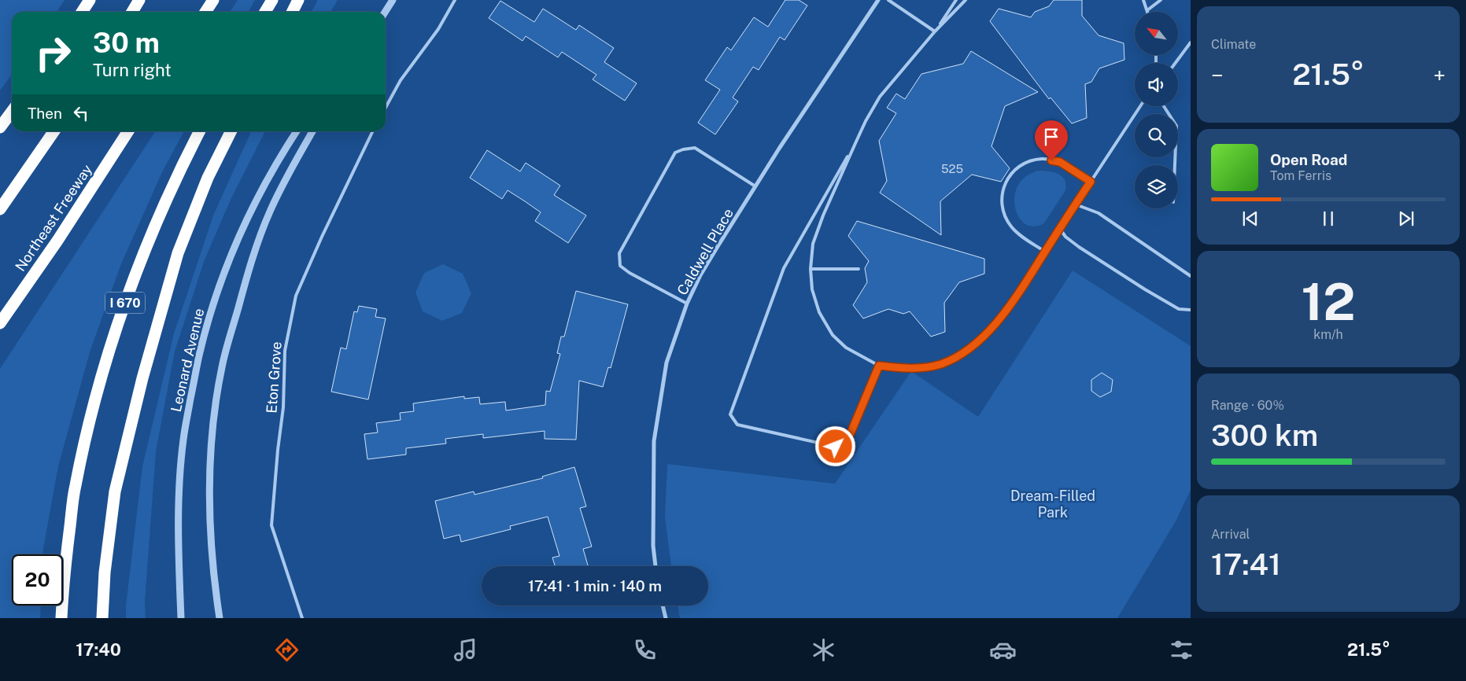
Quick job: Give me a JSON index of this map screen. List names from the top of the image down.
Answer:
{
  "streets": {
    "highway": ["Northeast Freeway", "I 670"],
    "street": ["Caldwell Place", "Leonard Avenue"],
    "lane": ["Eton Grove"]
  },
  "parks": ["Dream-Filled Park"],
  "house_numbers": ["525"],
  "north": "top left",
  "page": {
    "tile": [
      "Climate",
      ["12", "km/h"],
      ["Range · 60%", "300 km"],
      ["Arrival", "17:41"]
    ],
    "turn": ["30 m", "Turn right"],
    "heat": ["−", "21.5°", "+"],
    "then": "Then",
    "song": ["Open Road", "Tom Ferris"],
    "limit": "20",
    "trip": "17:41 · 1 min · 140 m",
    "tabs": ["17:40", "21.5°"]
  }
}
